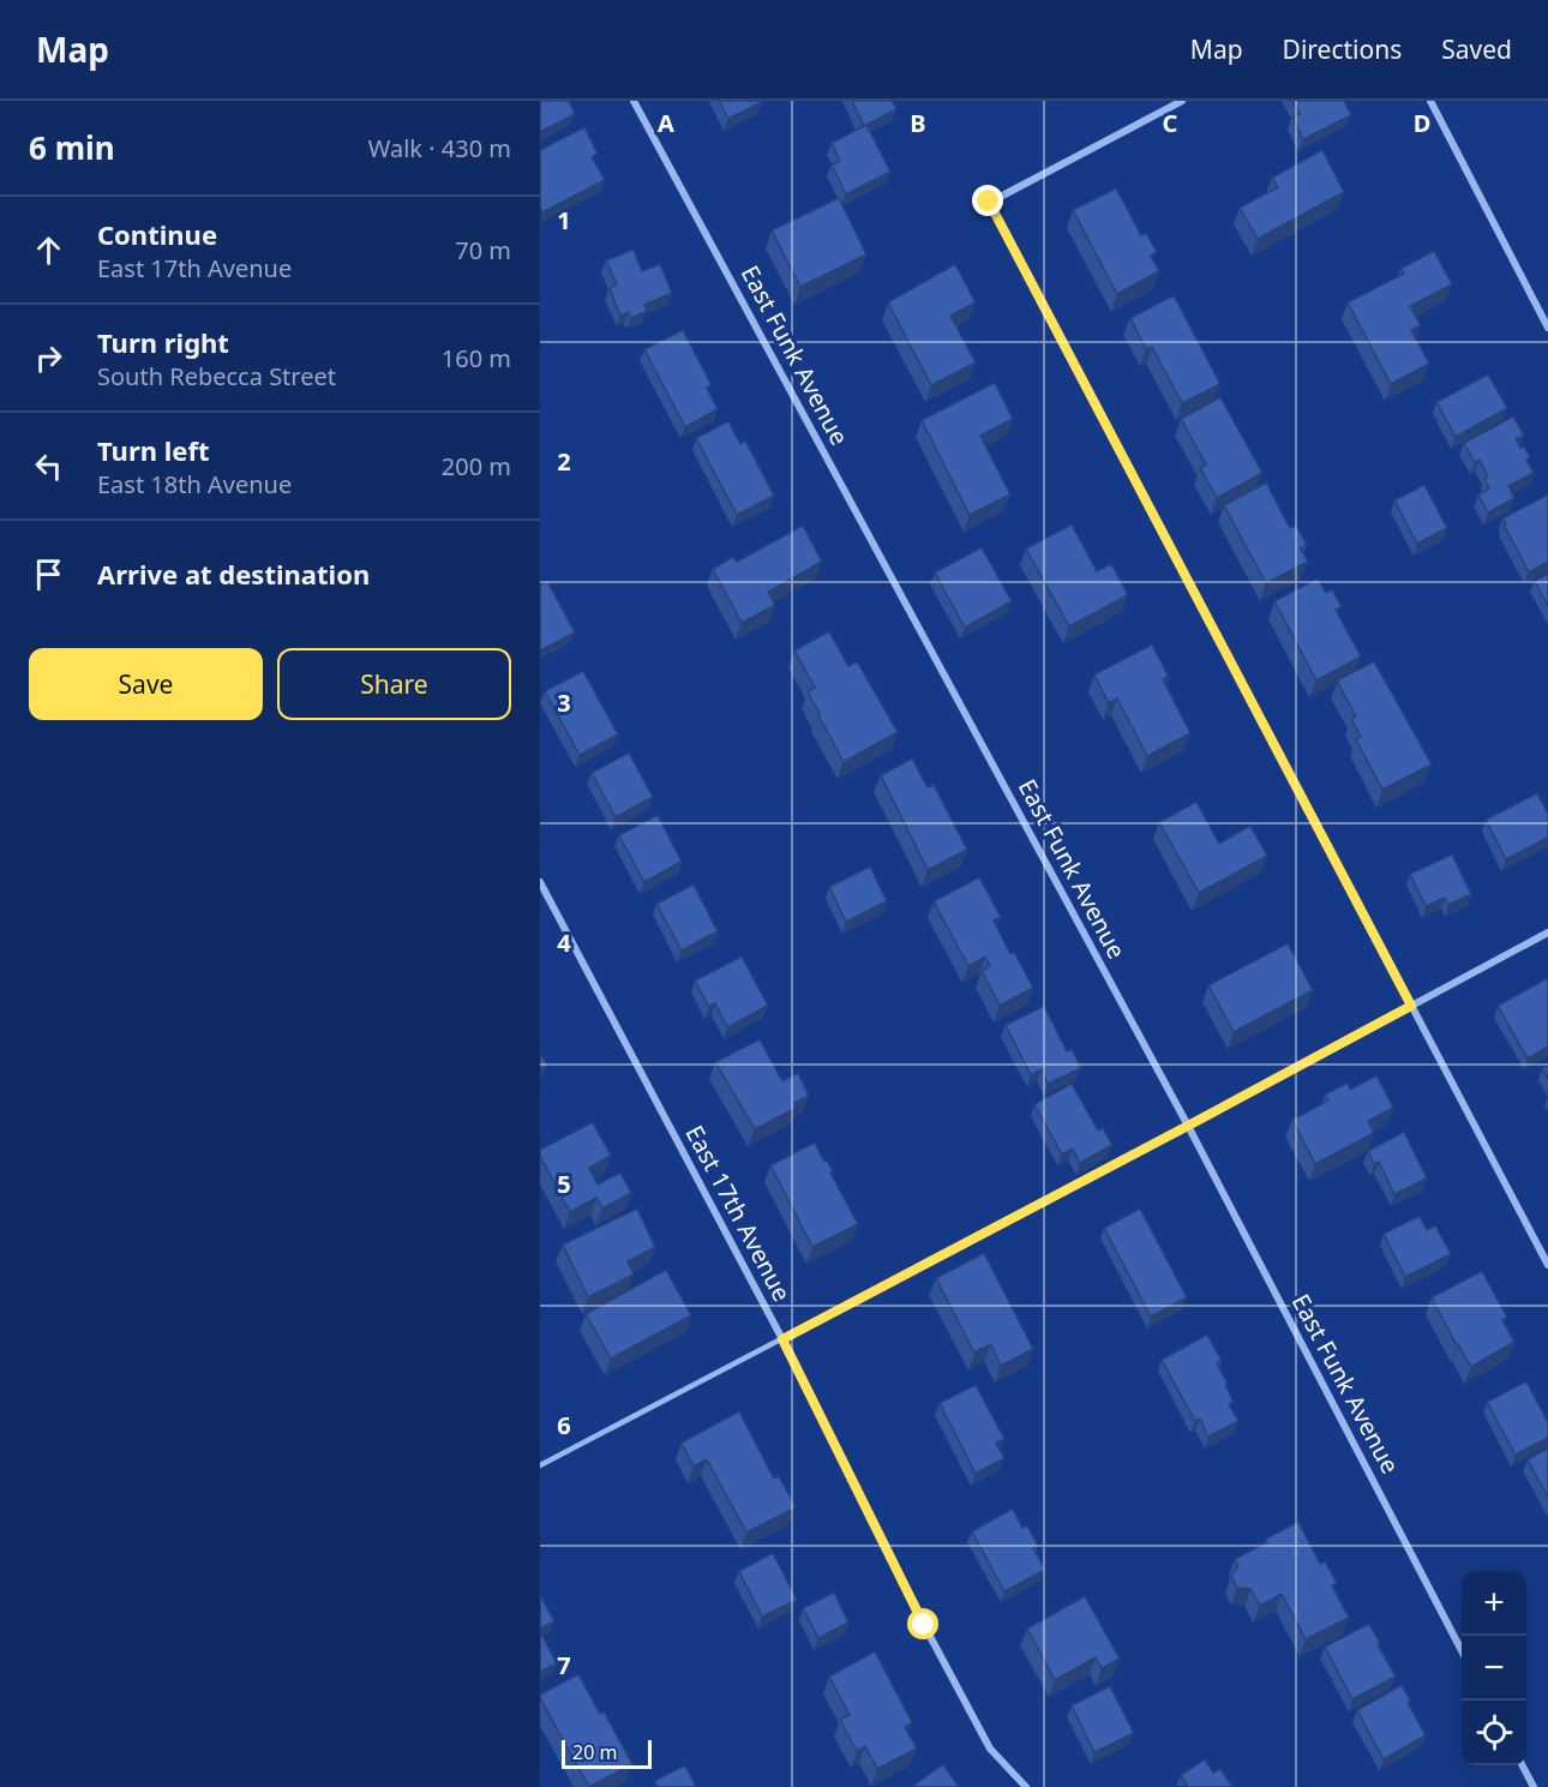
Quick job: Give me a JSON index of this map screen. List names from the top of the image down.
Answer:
{
  "streets": {
    "street": ["East Funk Avenue", "East 17th Avenue"]
  },
  "scale_bar": "20 m",
  "page": {
    "header": "Map",
    "nav": ["Map", "Directions", "Saved"],
    "heading": ["6 min", "Walk · 430 m"],
    "list": [
      ["Continue", "East 17th Avenue", "70 m"],
      ["Turn right", "South Rebecca Street", "160 m"],
      ["Turn left", "East 18th Avenue", "200 m"],
      "Arrive at destination"
    ],
    "buttons": ["Save", "Share"],
    "map_buttons": ["+", "−"],
    "scale": "20 m"
  },
  "grid": {
    "columns": [
      "A",
      "B",
      "C",
      "D"
    ],
    "rows": [
      "1",
      "2",
      "3",
      "4",
      "5",
      "6",
      "7"
    ]
  }
}
